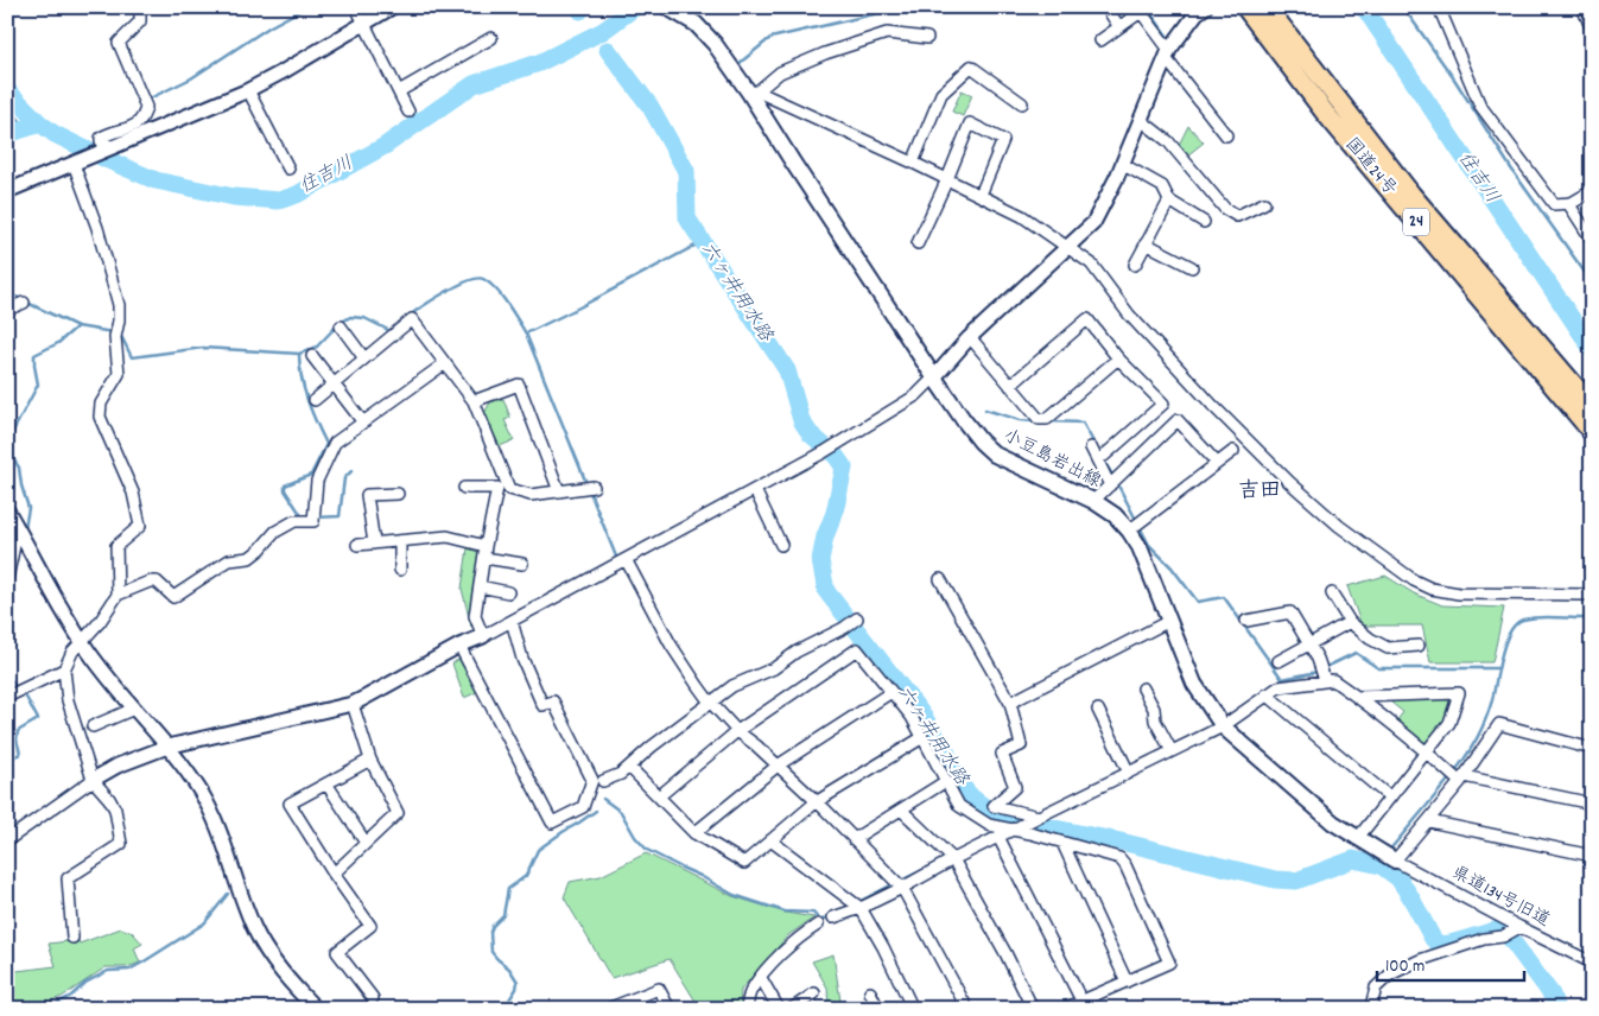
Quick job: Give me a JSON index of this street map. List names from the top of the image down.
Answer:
{
  "streets": {
    "highway": ["国道24号", "24"],
    "main road": ["小豆島岩出線"],
    "street": ["県道134号旧道"]
  },
  "crossings": [
    ["小豆島岩出線", "県道134号旧道"]
  ],
  "districts": ["吉田"],
  "water": ["住吉川", "六ヶ井用水路"],
  "scale_bar": "100 m"
}
